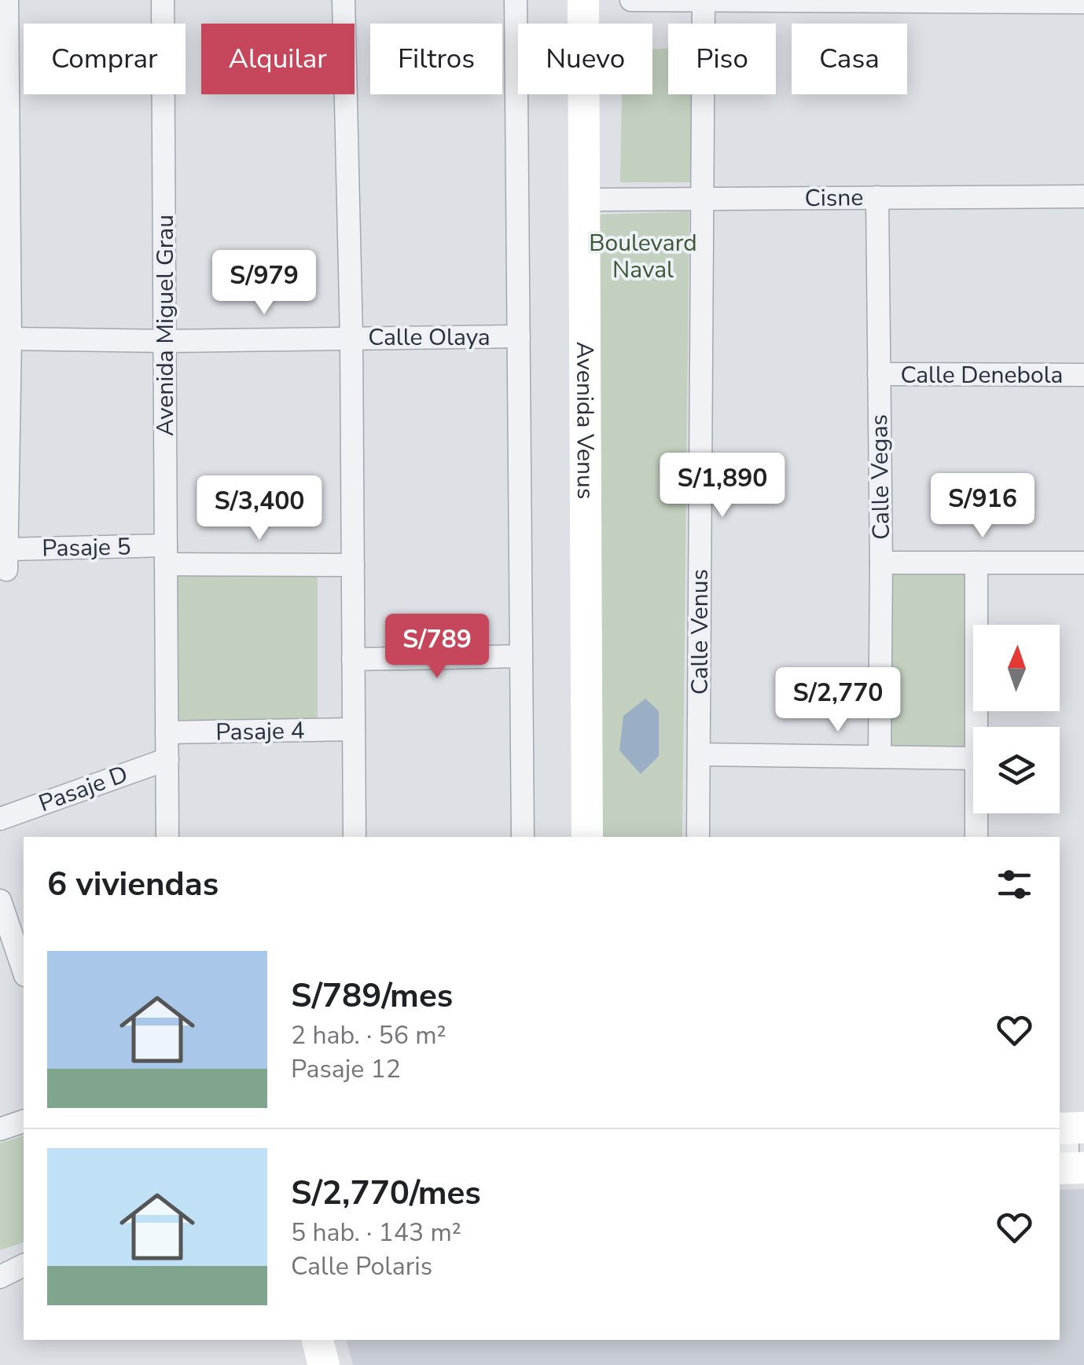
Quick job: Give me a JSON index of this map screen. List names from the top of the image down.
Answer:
{
  "streets": {
    "street": [
      "Cisne",
      "Avenida Miguel Grau",
      "Calle Olaya",
      "Calle Denebola",
      "Avenida Venus",
      "Calle Vegas",
      "Pasaje 5",
      "Calle Venus",
      "Pasaje 4",
      "Pasaje D"
    ]
  },
  "crossings": [
    ["Cisne", "Avenida Venus"],
    ["Cisne", "Calle Vegas"],
    ["Cisne", "Calle Venus"],
    ["Avenida Miguel Grau", "Calle Olaya"],
    ["Avenida Miguel Grau", "Pasaje 5"],
    ["Avenida Miguel Grau", "Pasaje 4"],
    ["Avenida Miguel Grau", "Pasaje D"],
    ["Calle Olaya", "Pasaje 5"],
    ["Calle Denebola", "Calle Vegas"]
  ],
  "parks": ["Boulevard Naval"],
  "north": "top",
  "page": {
    "chip": [
      "Comprar",
      "Alquilar",
      "Filtros",
      "Nuevo",
      "Piso",
      "Casa"
    ],
    "price": [
      "S/979",
      "S/1,890",
      "S/916",
      "S/3,400",
      "S/789",
      "S/2,770"
    ],
    "heading": "6 viviendas",
    "list": [
      {
        "name": "S/789/mes",
        "note": "2 hab. · 56 m² · Pasaje 12"
      },
      {
        "name": "S/2,770/mes",
        "note": "5 hab. · 143 m² · Calle Polaris"
      }
    ]
  }
}
